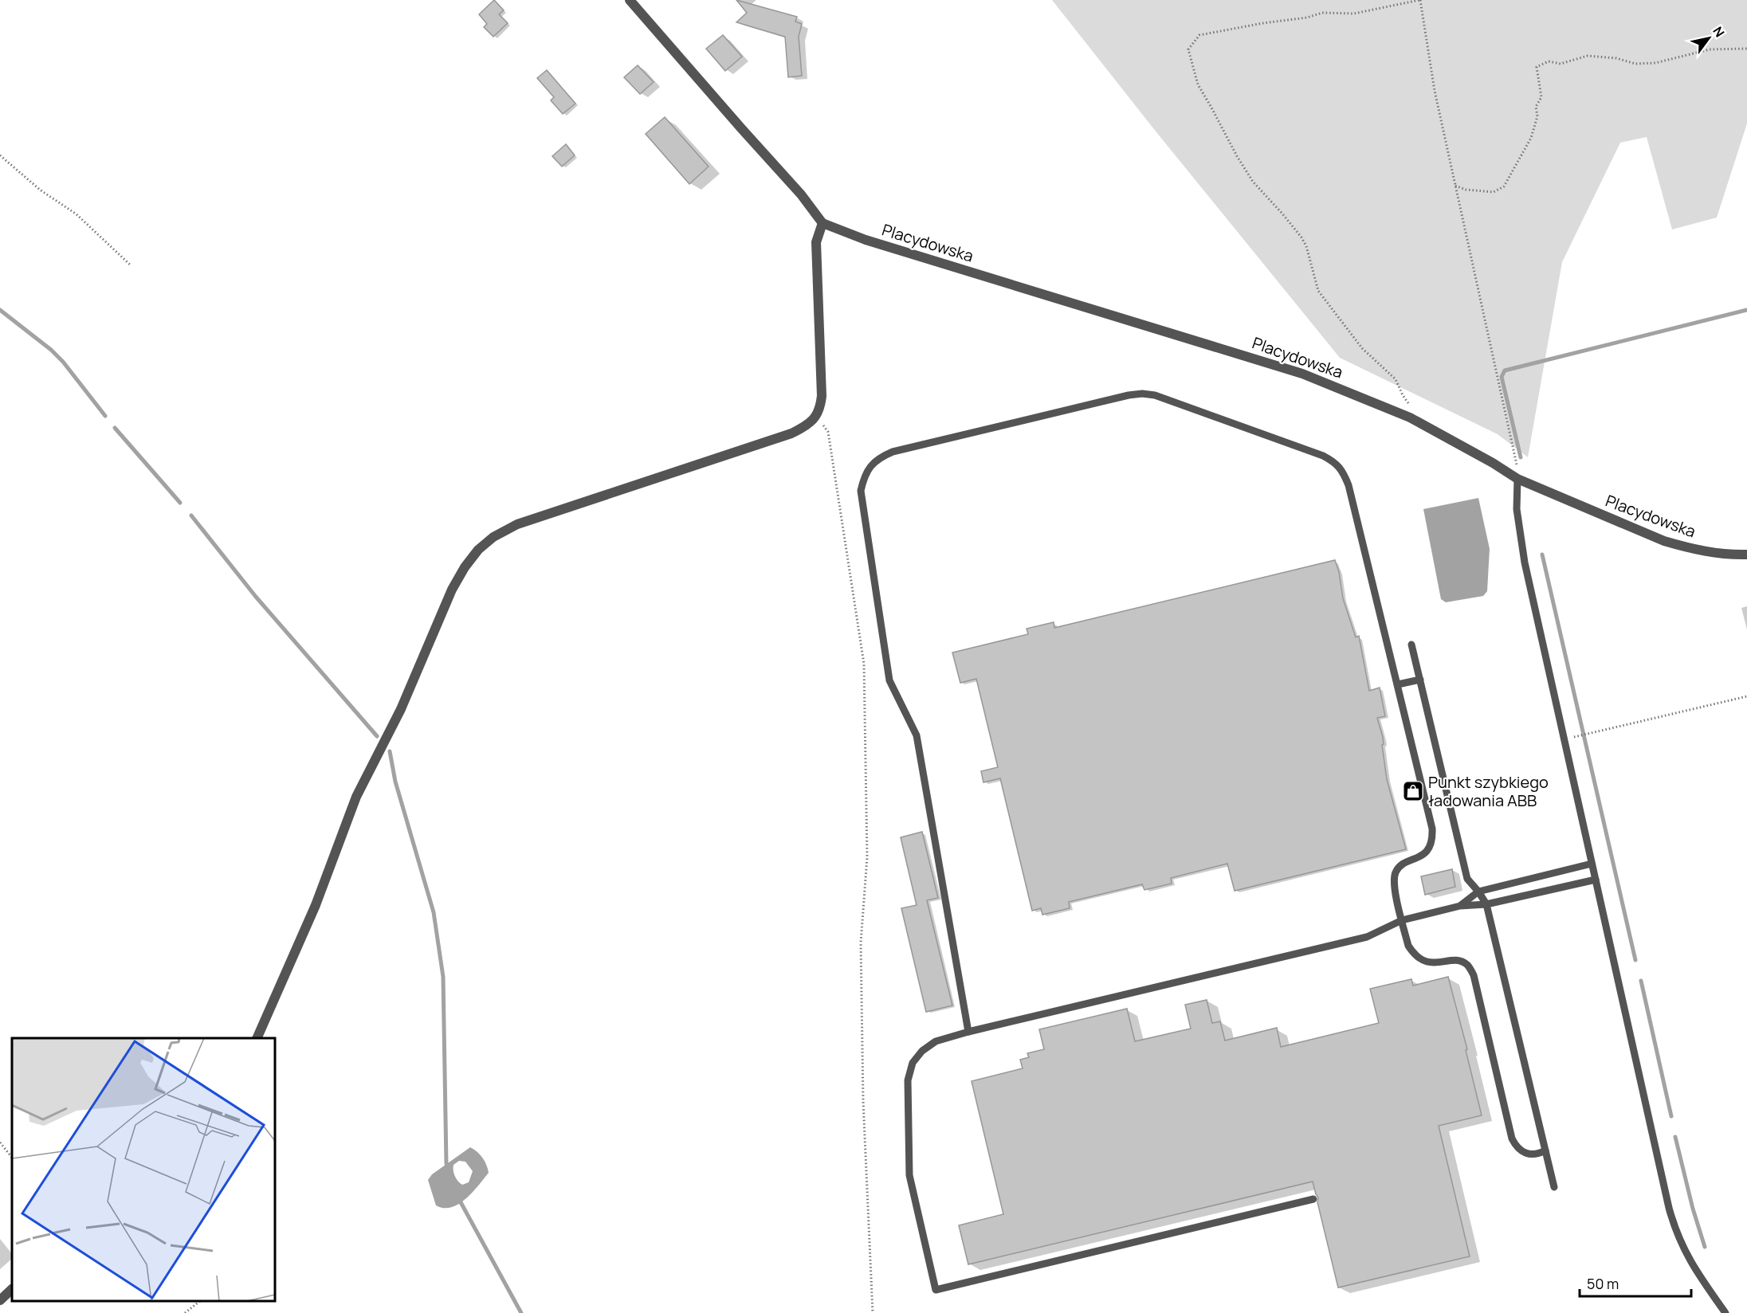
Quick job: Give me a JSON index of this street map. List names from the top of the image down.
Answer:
{
  "streets": {
    "street": ["Placydowska"]
  },
  "places": {
    "shop": ["Punkt szybkiego ładowania ABB"]
  },
  "scale_bar": "50 m",
  "north": "top right"
}
